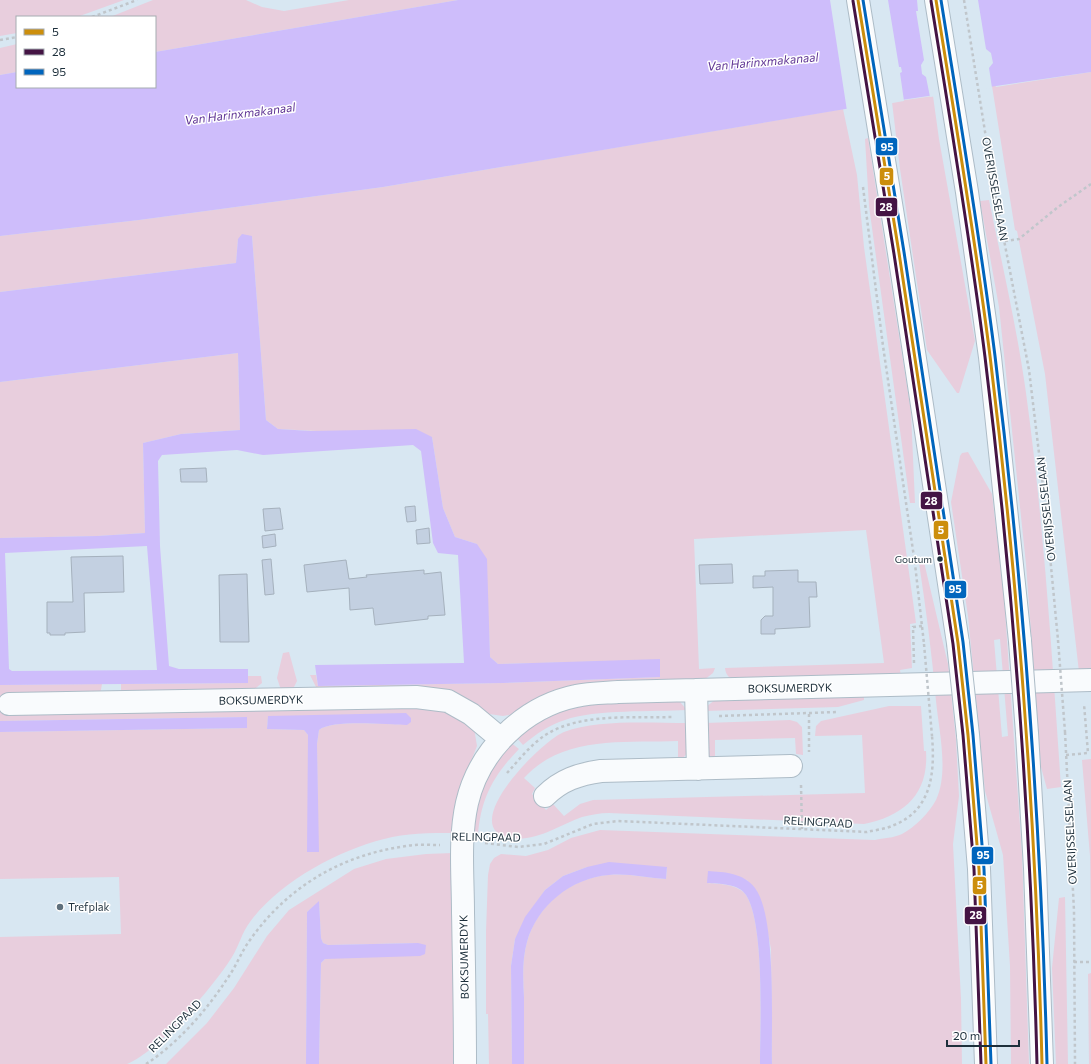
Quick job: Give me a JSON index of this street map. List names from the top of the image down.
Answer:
{
  "streets": {
    "main road": ["BOKSUMERDYK"],
    "path": ["OVERIJSSELSELAAN", "RELINGPAAD"]
  },
  "crossings": [
    ["BOKSUMERDYK", "RELINGPAAD"]
  ],
  "water": ["Van Harinxmakanaal"],
  "places": ["Goutum", "Trefplak"],
  "lines": ["transit line 5", "transit line 95", "transit line 28"],
  "legend": ["5", "28", "95"],
  "scale_bar": "20 m"
}
